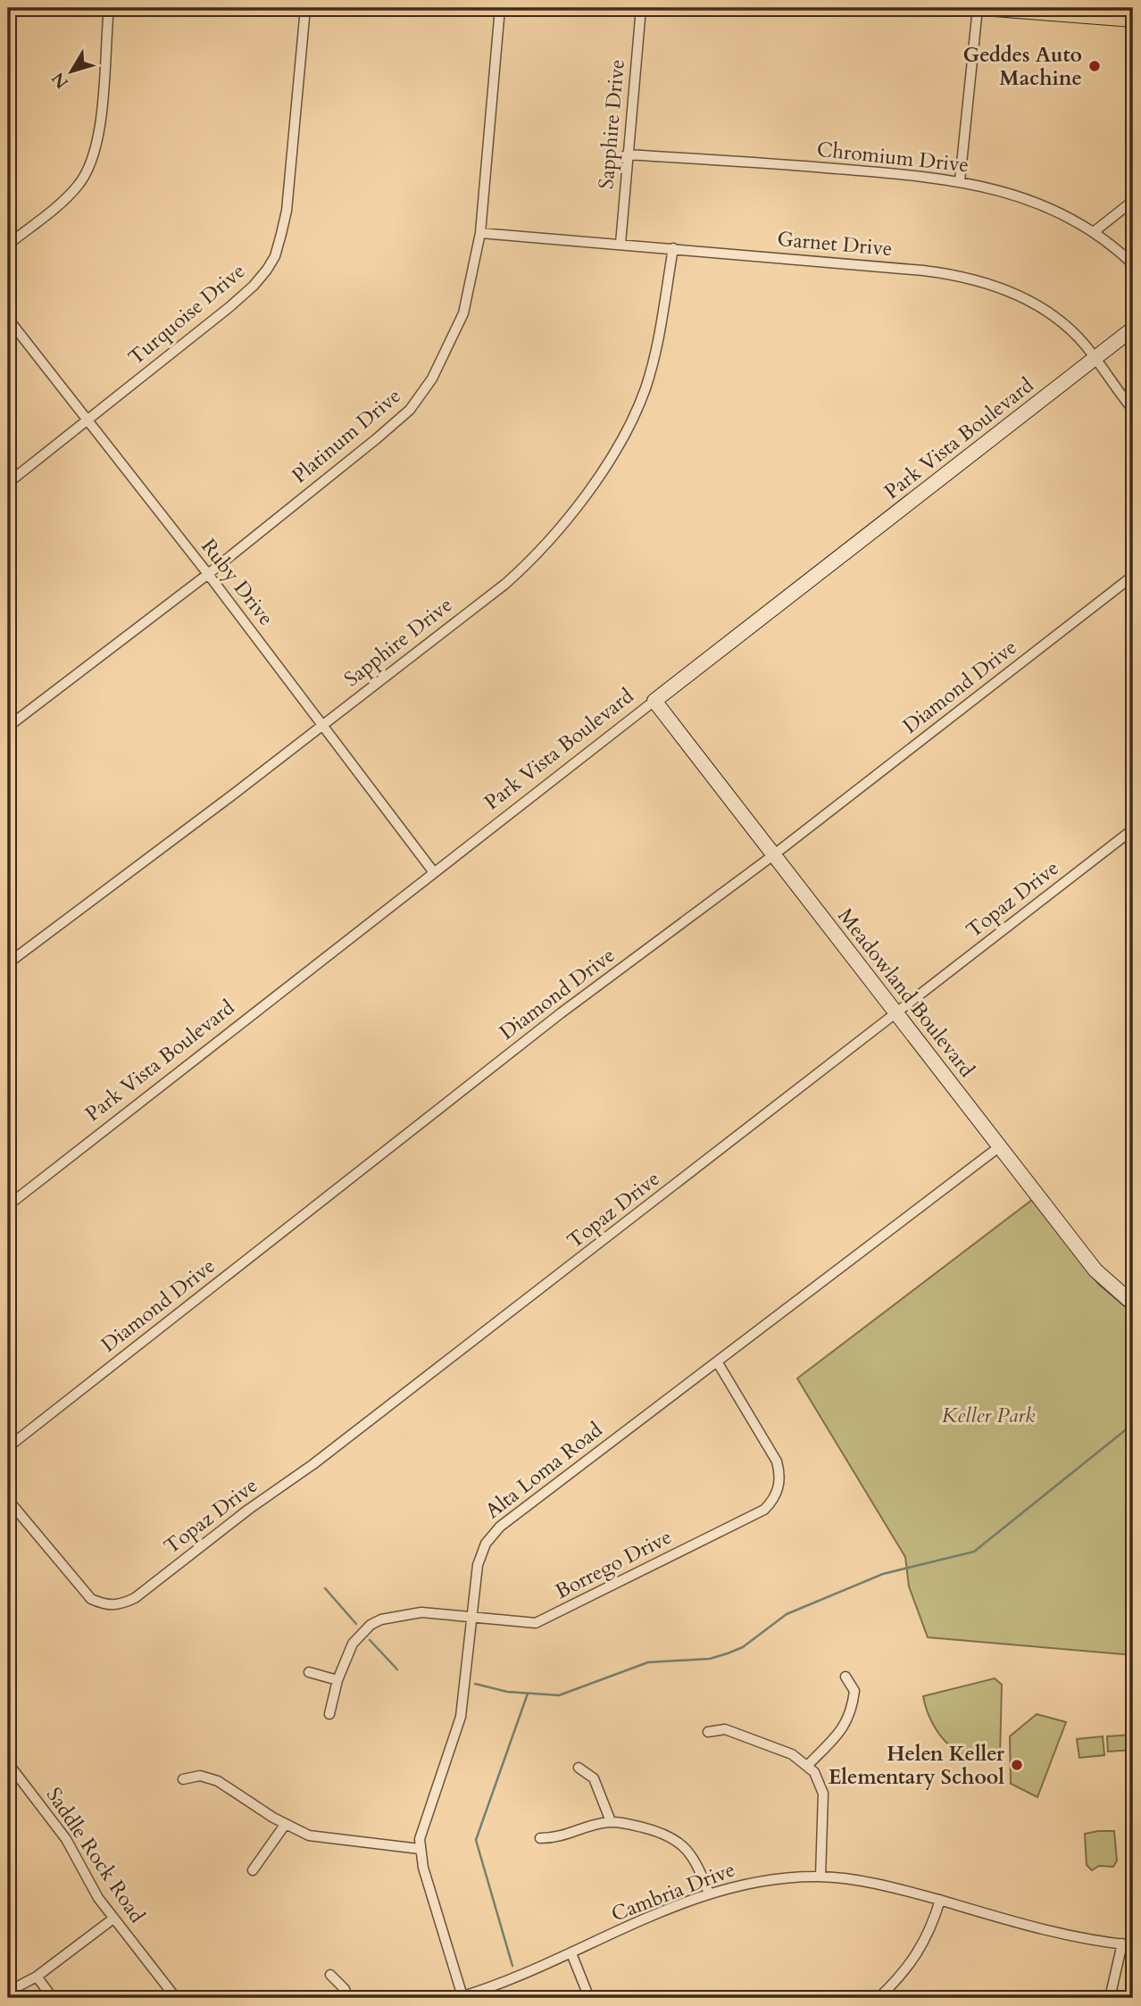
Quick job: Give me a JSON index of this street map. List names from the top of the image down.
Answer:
{
  "streets": {
    "street": [
      "Sapphire Drive",
      "Chromium Drive",
      "Garnet Drive",
      "Turquoise Drive",
      "Platinum Drive",
      "Park Vista Boulevard",
      "Ruby Drive",
      "Diamond Drive",
      "Topaz Drive",
      "Meadowland Boulevard",
      "Alta Loma Road",
      "Borrego Drive",
      "Saddle Rock Road",
      "Cambria Drive"
    ]
  },
  "crossings": [
    ["Sapphire Drive", "Chromium Drive"],
    ["Sapphire Drive", "Garnet Drive"],
    ["Sapphire Drive", "Ruby Drive"],
    ["Garnet Drive", "Platinum Drive"],
    ["Garnet Drive", "Park Vista Boulevard"],
    ["Turquoise Drive", "Ruby Drive"],
    ["Platinum Drive", "Ruby Drive"],
    ["Park Vista Boulevard", "Ruby Drive"],
    ["Park Vista Boulevard", "Meadowland Boulevard"],
    ["Diamond Drive", "Meadowland Boulevard"],
    ["Topaz Drive", "Meadowland Boulevard"],
    ["Meadowland Boulevard", "Alta Loma Road"],
    ["Alta Loma Road", "Borrego Drive"],
    ["Alta Loma Road", "Cambria Drive"]
  ],
  "parks": ["Keller Park"],
  "places": ["Geddes Auto Machine", "Helen Keller Elementary School"],
  "north": "bottom left"
}
